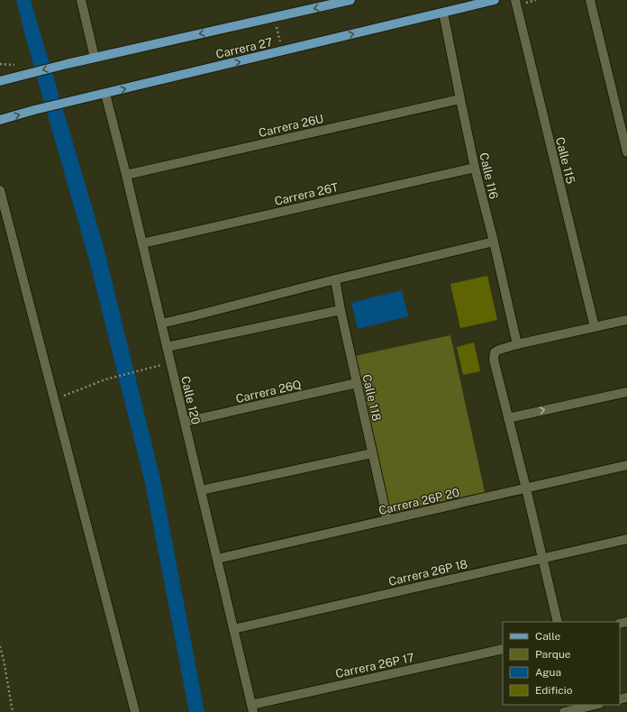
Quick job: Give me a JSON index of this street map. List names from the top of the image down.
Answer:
{
  "streets": {
    "main road": ["Carrera 27"],
    "street": [
      "Carrera 26U",
      "Calle 115",
      "Calle 116",
      "Carrera 26T",
      "Carrera 26Q",
      "Calle 118",
      "Calle 120",
      "Carrera 26P 20",
      "Carrera 26P 18",
      "Carrera 26P 17"
    ]
  },
  "crossings": [
    ["Carrera 27", "Calle 116"],
    ["Carrera 27", "Calle 120"],
    ["Carrera 26U", "Calle 116"],
    ["Carrera 26U", "Calle 120"],
    ["Calle 116", "Carrera 26T"],
    ["Carrera 26T", "Calle 120"],
    ["Carrera 26Q", "Calle 118"],
    ["Carrera 26Q", "Calle 120"],
    ["Calle 118", "Carrera 26P 20"],
    ["Calle 120", "Carrera 26P 20"],
    ["Calle 120", "Carrera 26P 18"],
    ["Calle 120", "Carrera 26P 17"]
  ],
  "legend": [
    "Calle",
    "Parque",
    "Agua",
    "Edificio"
  ]
}
